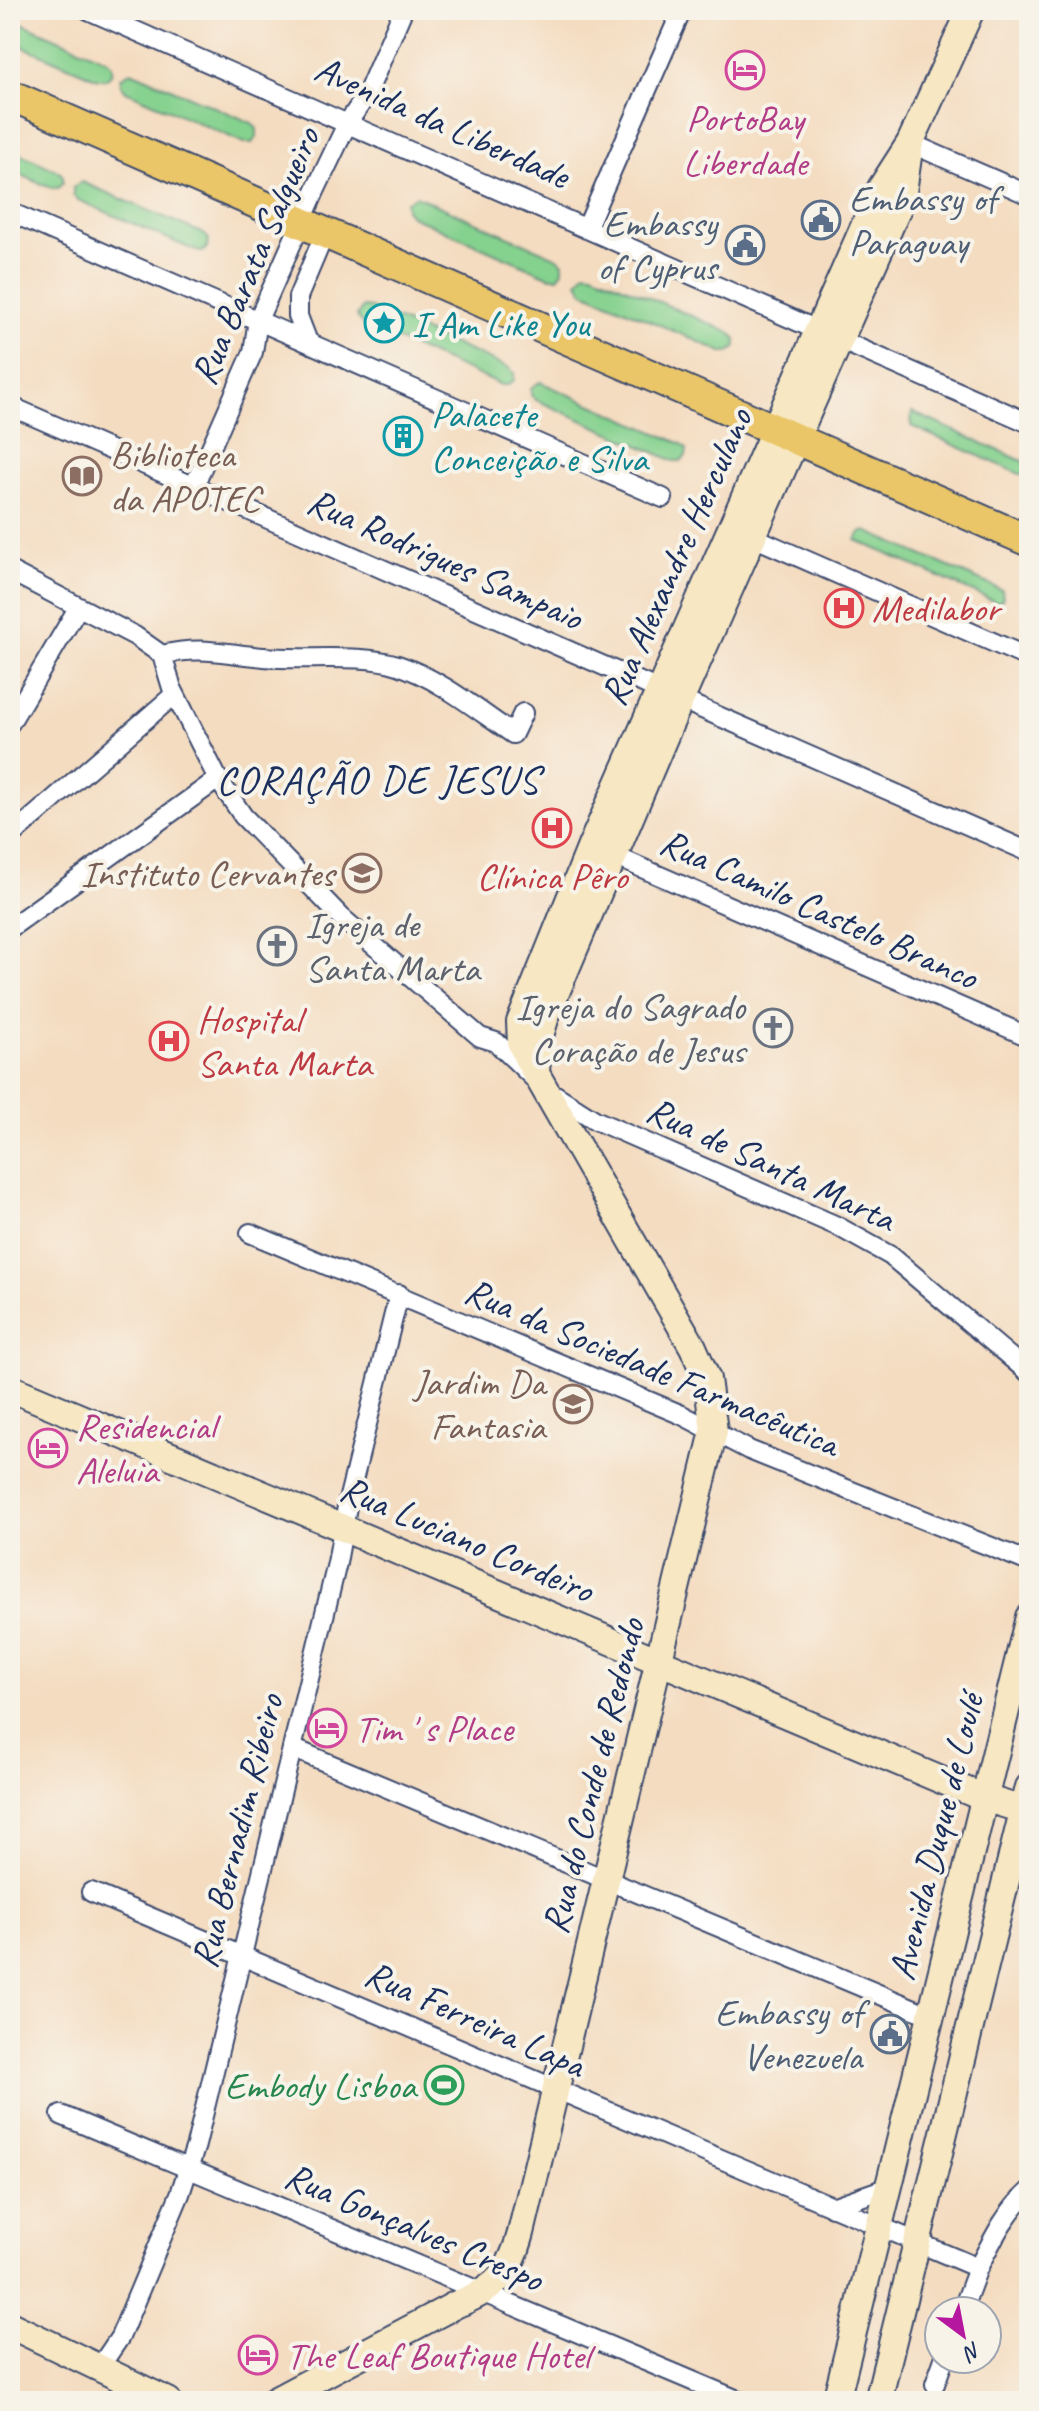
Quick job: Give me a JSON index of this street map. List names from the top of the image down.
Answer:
{
  "streets": {
    "street": [
      "Avenida da Liberdade",
      "Rua Barata Salgueiro",
      "Rua Alexandre Herculano",
      "Rua Rodrigues Sampaio",
      "Rua Camilo Castelo Branco",
      "Rua de Santa Marta",
      "Rua da Sociedade Farmacêutica",
      "Rua Luciano Cordeiro",
      "Rua do Conde de Redondo",
      "Rua Bernadim Ribeiro",
      "Avenida Duque de Loulé",
      "Rua Ferreira Lapa",
      "Rua Gonçalves Crespo"
    ]
  },
  "crossings": [
    ["Avenida da Liberdade", "Rua Barata Salgueiro"],
    ["Avenida da Liberdade", "Rua Alexandre Herculano"],
    ["Rua Barata Salgueiro", "Rua Rodrigues Sampaio"],
    ["Rua Alexandre Herculano", "Rua Rodrigues Sampaio"],
    ["Rua Alexandre Herculano", "Rua Camilo Castelo Branco"],
    ["Rua Alexandre Herculano", "Rua de Santa Marta"],
    ["Rua Alexandre Herculano", "Rua do Conde de Redondo"],
    ["Rua de Santa Marta", "Rua do Conde de Redondo"],
    ["Rua da Sociedade Farmacêutica", "Rua do Conde de Redondo"],
    ["Rua da Sociedade Farmacêutica", "Rua Bernadim Ribeiro"],
    ["Rua Luciano Cordeiro", "Rua do Conde de Redondo"],
    ["Rua Luciano Cordeiro", "Rua Bernadim Ribeiro"],
    ["Rua Luciano Cordeiro", "Avenida Duque de Loulé"],
    ["Rua do Conde de Redondo", "Rua Ferreira Lapa"],
    ["Rua do Conde de Redondo", "Rua Gonçalves Crespo"],
    ["Rua Bernadim Ribeiro", "Rua Ferreira Lapa"],
    ["Rua Bernadim Ribeiro", "Rua Gonçalves Crespo"],
    ["Avenida Duque de Loulé", "Rua Ferreira Lapa"]
  ],
  "districts": ["CORAÇÃO DE JESUS"],
  "places": {
    "hotel": [
      "PortoBay Liberdade",
      "Residencial Aleluia",
      "Tim ' s Place",
      "The Leaf Boutique Hotel"
    ],
    "public building": ["Embassy of Paraguay", "Embassy of Cyprus", "Embassy of Venezuela"],
    "place": ["I Am Like You"],
    "building": ["Palacete Conceição e Silva"],
    "library": ["Biblioteca da APOTEC"],
    "hospital": ["Medilabor", "Clínica Pêro", "Hospital Santa Marta"],
    "school or university": ["Instituto Cervantes", "Jardim Da Fantasia"],
    "church": ["Igreja de Santa Marta", "Igreja do Sagrado Coração de Jesus"],
    "sports": ["Embody Lisboa"]
  },
  "north": "bottom right"
}
